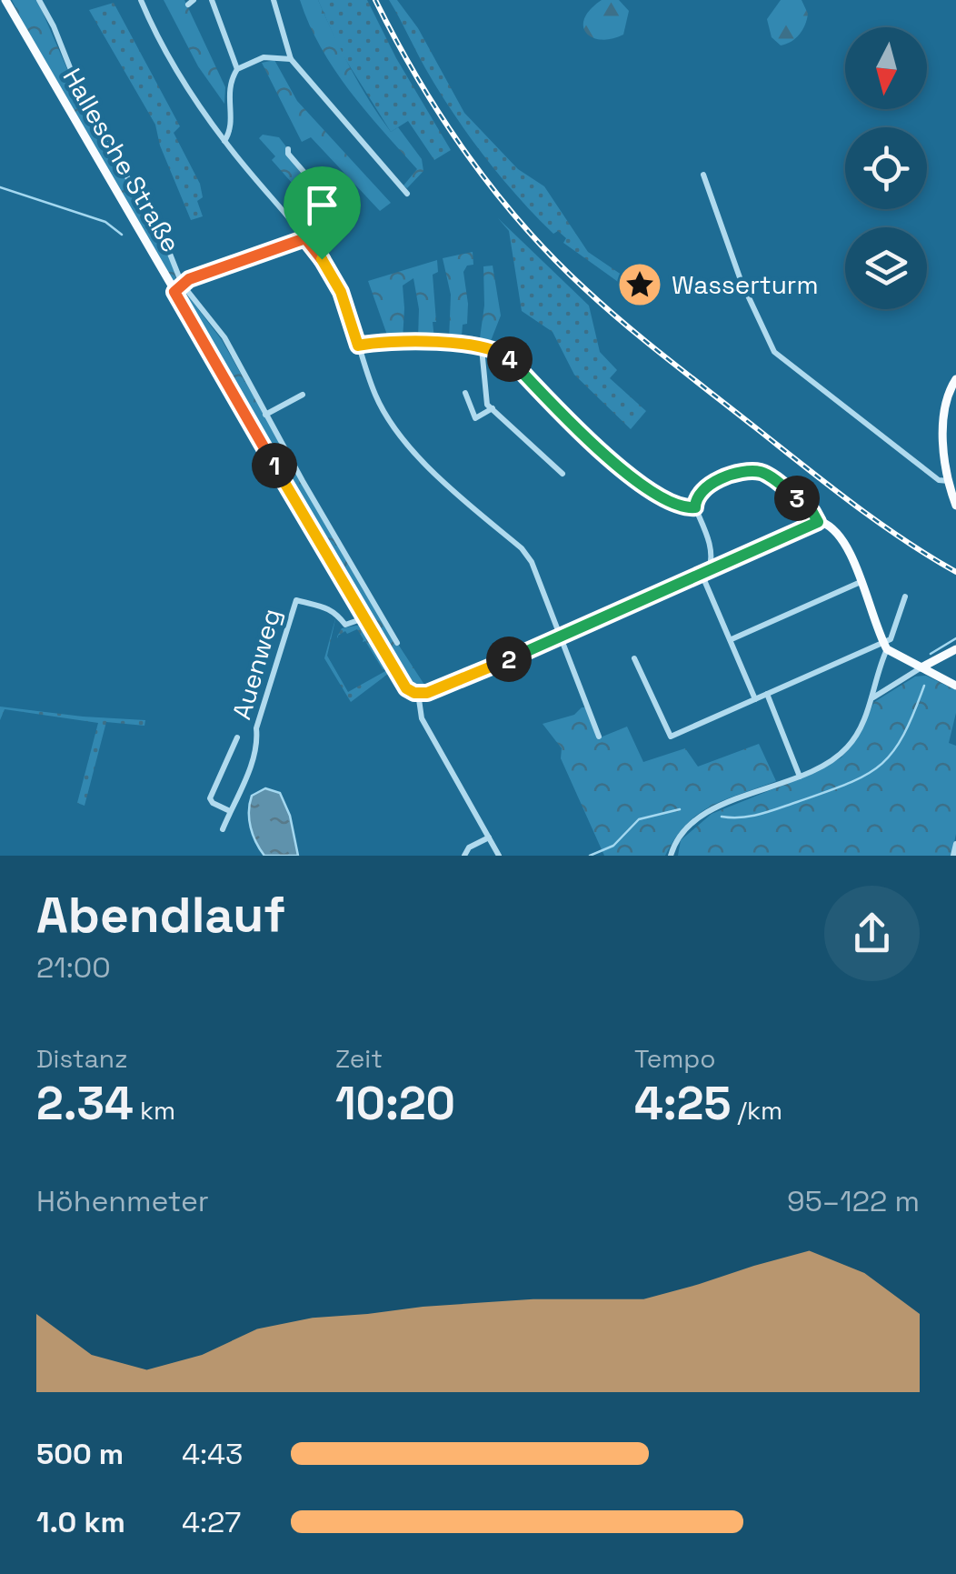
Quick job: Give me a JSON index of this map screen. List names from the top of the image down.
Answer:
{
  "streets": {
    "main road": ["Hallesche Straße"],
    "street": ["Auenweg"]
  },
  "crossings": [
    ["Hallesche Straße", "Auenweg"]
  ],
  "places": {
    "place": ["Wasserturm"]
  },
  "north": "bottom",
  "page": {
    "pins": [
      "4",
      "1",
      "3",
      "2"
    ],
    "heading": ["Abendlauf", "21:00"],
    "stats": [
      ["Distanz", "2.34 km"],
      ["Zeit", "10:20"],
      ["Tempo", "4:25 /km"]
    ],
    "chart": ["Höhenmeter", "95–122 m"],
    "list": [
      {
        "name": "500 m",
        "note": "4:43"
      },
      {
        "name": "1.0 km",
        "note": "4:27"
      }
    ]
  }
}
